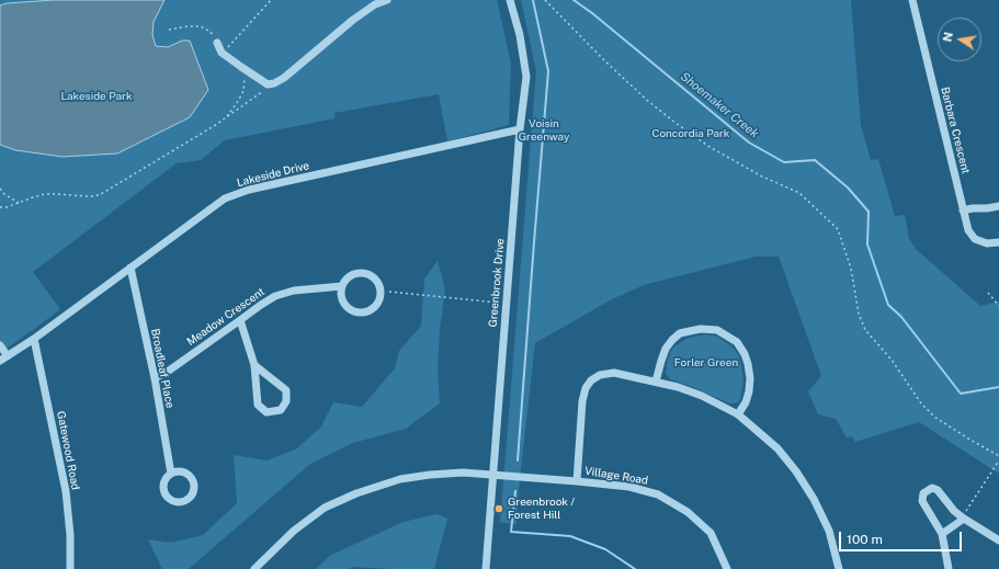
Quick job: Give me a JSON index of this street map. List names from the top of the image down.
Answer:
{
  "streets": {
    "street": [
      "Barbara Crescent",
      "Lakeside Drive",
      "Greenbrook Drive",
      "Meadow Crescent",
      "Broadleaf Place",
      "Gatewood Road",
      "Village Road"
    ]
  },
  "crossings": [
    ["Lakeside Drive", "Greenbrook Drive"],
    ["Lakeside Drive", "Broadleaf Place"],
    ["Lakeside Drive", "Gatewood Road"],
    ["Greenbrook Drive", "Village Road"],
    ["Meadow Crescent", "Broadleaf Place"]
  ],
  "water": ["Shoemaker Creek"],
  "parks": [
    "Lakeside Park",
    "Voisin Greenway",
    "Concordia Park",
    "Forler Green"
  ],
  "places": ["Greenbrook / Forest Hill"],
  "scale_bar": "100 m",
  "north": "left"
}
